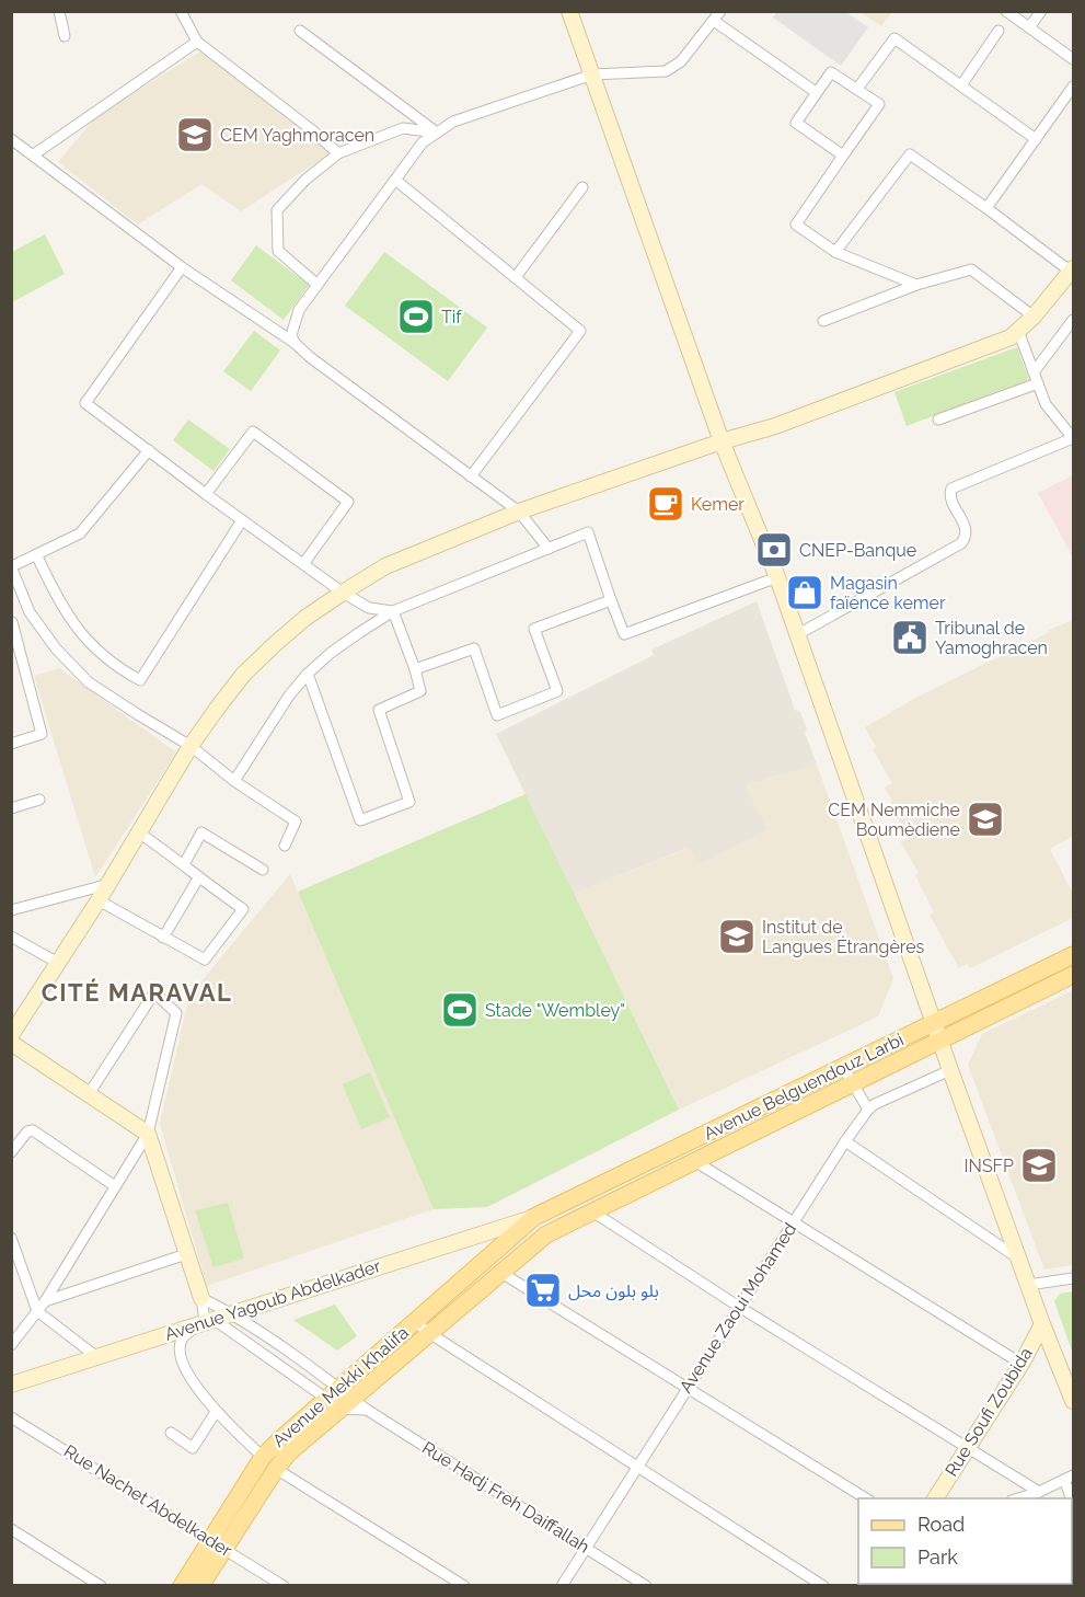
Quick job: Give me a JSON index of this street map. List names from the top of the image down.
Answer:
{
  "streets": {
    "main road": ["Avenue Belguendouz Larbi", "Avenue Mekki Khalifa"],
    "street": [
      "Avenue Yagoub Abdelkader",
      "Avenue Zaoui Mohamed",
      "Rue Soufi Zoubida",
      "Rue Hadj Freh Daiffallah",
      "Rue Nachet Abdelkader"
    ]
  },
  "crossings": [
    ["Avenue Belguendouz Larbi", "Avenue Yagoub Abdelkader"],
    ["Avenue Belguendouz Larbi", "Avenue Mekki Khalifa"],
    ["Avenue Yagoub Abdelkader", "Avenue Mekki Khalifa"],
    ["Avenue Zaoui Mohamed", "Rue Hadj Freh Daiffallah"],
    ["Avenue Mekki Khalifa", "Rue Hadj Freh Daiffallah"],
    ["Avenue Mekki Khalifa", "Rue Nachet Abdelkader"]
  ],
  "districts": ["CITÉ MARAVAL"],
  "places": {
    "school or university": [
      "CEM Yaghmoracen",
      "CEM Nemmiche Boumèdiene",
      "Institut de Langues Étrangères",
      "INSFP"
    ],
    "sports": ["Tif", "Stade \"Wembley\""],
    "cafe": ["Kemer"],
    "bank": ["CNEP-Banque"],
    "shop": ["Magasin faïence kemer"],
    "public building": ["Tribunal de Yamoghracen"],
    "supermarket": ["بلو بلون محل"]
  },
  "legend": ["Road", "Park"]
}
